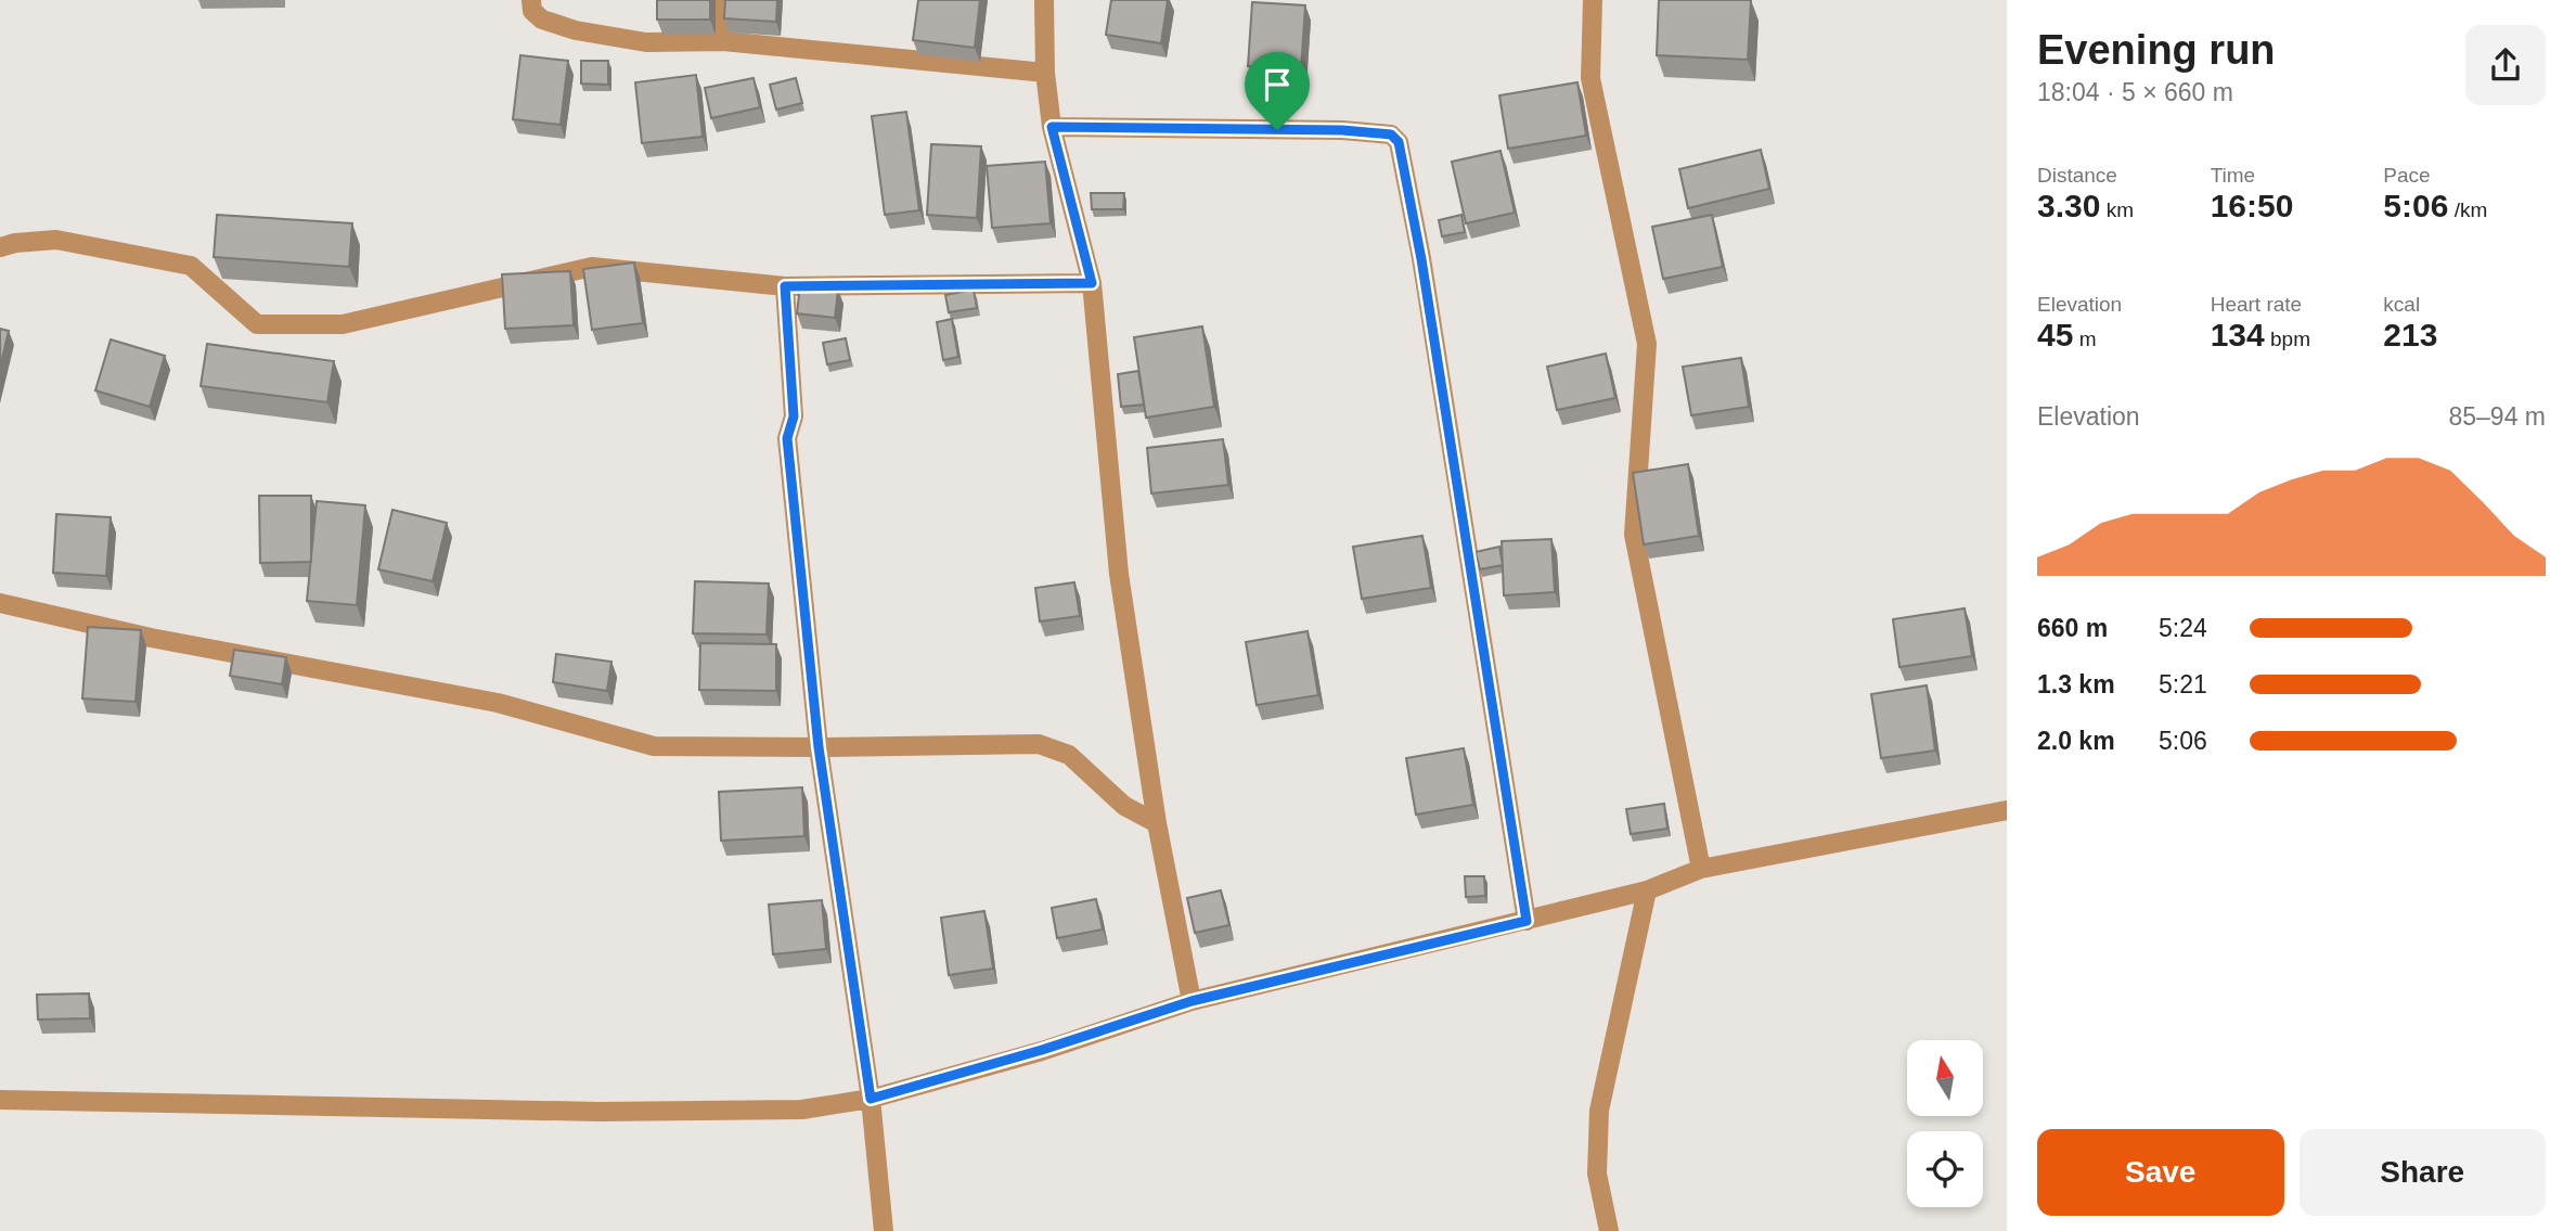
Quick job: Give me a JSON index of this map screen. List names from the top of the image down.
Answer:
{
  "north": "top",
  "page": {
    "heading": ["Evening run", "18:04 · 5 × 660 m"],
    "stats": [
      ["Distance", "3.30 km"],
      ["Time", "16:50"],
      ["Pace", "5:06 /km"],
      ["Elevation", "45 m"],
      ["Heart rate", "134 bpm"],
      ["kcal", "213"]
    ],
    "chart": ["Elevation", "85–94 m"],
    "list": [
      {
        "name": "660 m",
        "note": "5:24"
      },
      {
        "name": "1.3 km",
        "note": "5:21"
      },
      {
        "name": "2.0 km",
        "note": "5:06"
      }
    ],
    "buttons": ["Save", "Share"]
  }
}
